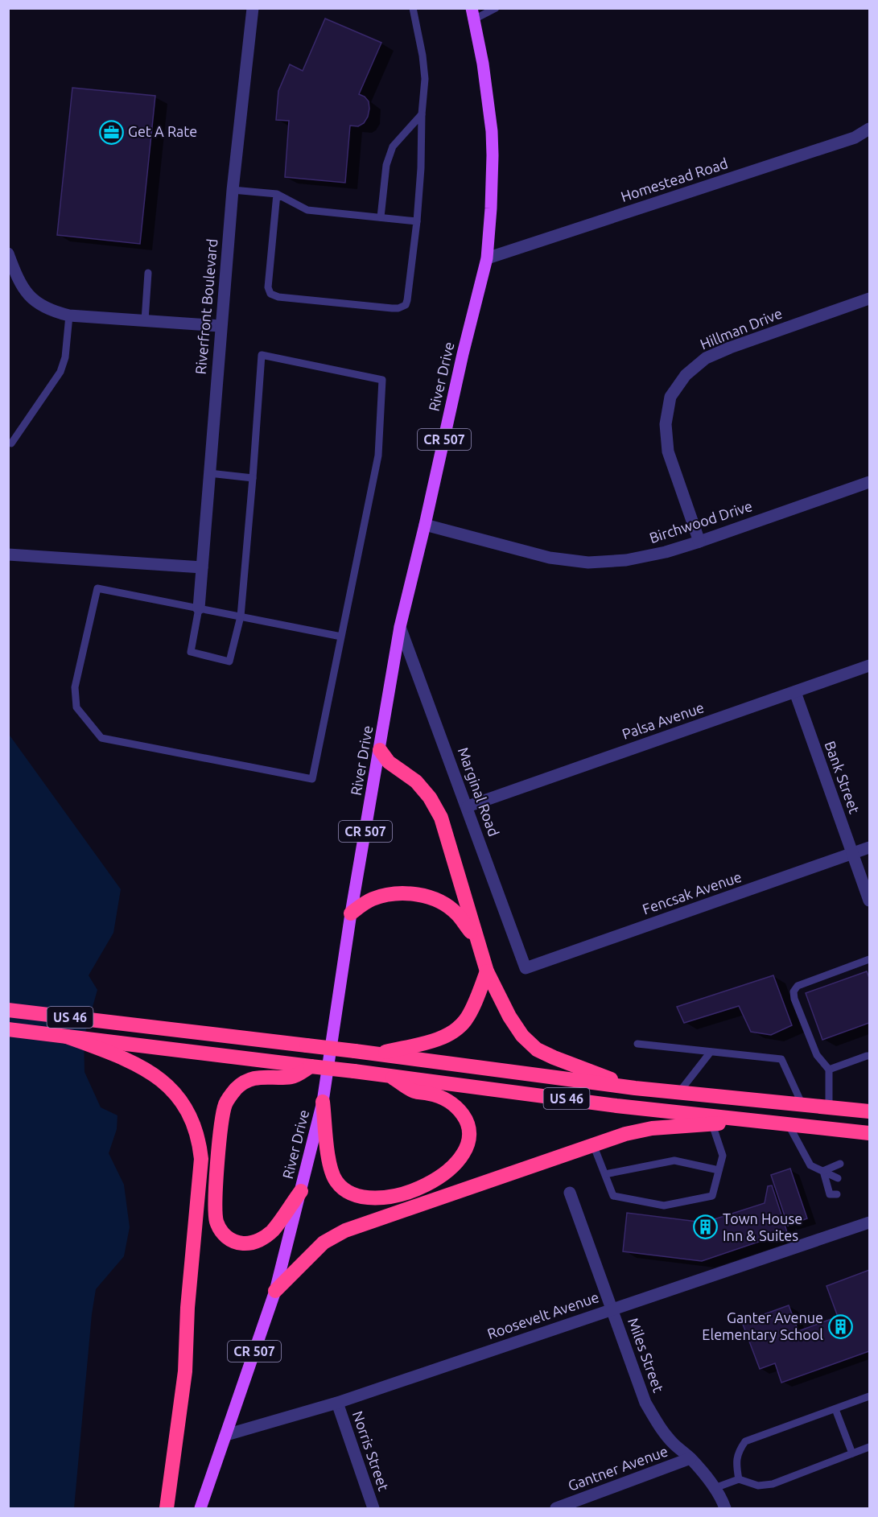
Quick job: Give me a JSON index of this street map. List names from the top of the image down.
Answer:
{
  "streets": {
    "highway": ["US 46"],
    "main road": ["River Drive", "CR 507"],
    "street": [
      "Homestead Road",
      "Riverfront Boulevard",
      "Hillman Drive",
      "Birchwood Drive",
      "Palsa Avenue",
      "Bank Street",
      "Marginal Road",
      "Fencsak Avenue",
      "Roosevelt Avenue",
      "Miles Street",
      "Norris Street",
      "Gantner Avenue"
    ]
  },
  "crossings": [
    ["Homestead Road", "River Drive"],
    ["Hillman Drive", "Birchwood Drive"],
    ["River Drive", "Birchwood Drive"],
    ["River Drive", "Marginal Road"],
    ["River Drive", "Roosevelt Avenue"],
    ["Palsa Avenue", "Bank Street"],
    ["Palsa Avenue", "Marginal Road"],
    ["Bank Street", "Fencsak Avenue"],
    ["Marginal Road", "Fencsak Avenue"],
    ["Roosevelt Avenue", "Miles Street"],
    ["Roosevelt Avenue", "Norris Street"],
    ["Miles Street", "Gantner Avenue"]
  ],
  "places": {
    "office": ["Get A Rate"],
    "building": ["Town House Inn & Suites", "Ganter Avenue Elementary School"]
  }
}
